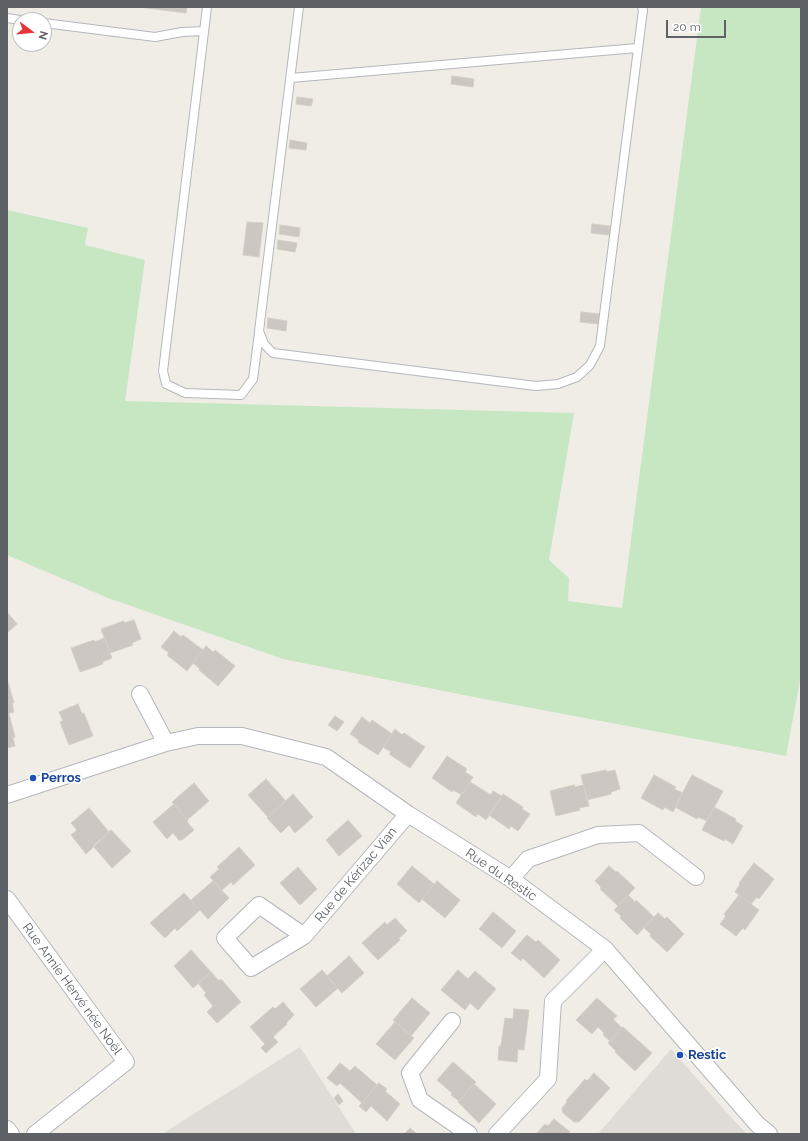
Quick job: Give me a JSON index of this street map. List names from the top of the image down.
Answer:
{
  "streets": {
    "street": ["Rue de Kérizac Vian", "Rue du Restic", "Rue Annie Hervé née Noël"]
  },
  "crossings": [
    ["Rue de Kérizac Vian", "Rue du Restic"]
  ],
  "places": ["Perros", "Restic"],
  "scale_bar": "20 m",
  "north": "right"
}
